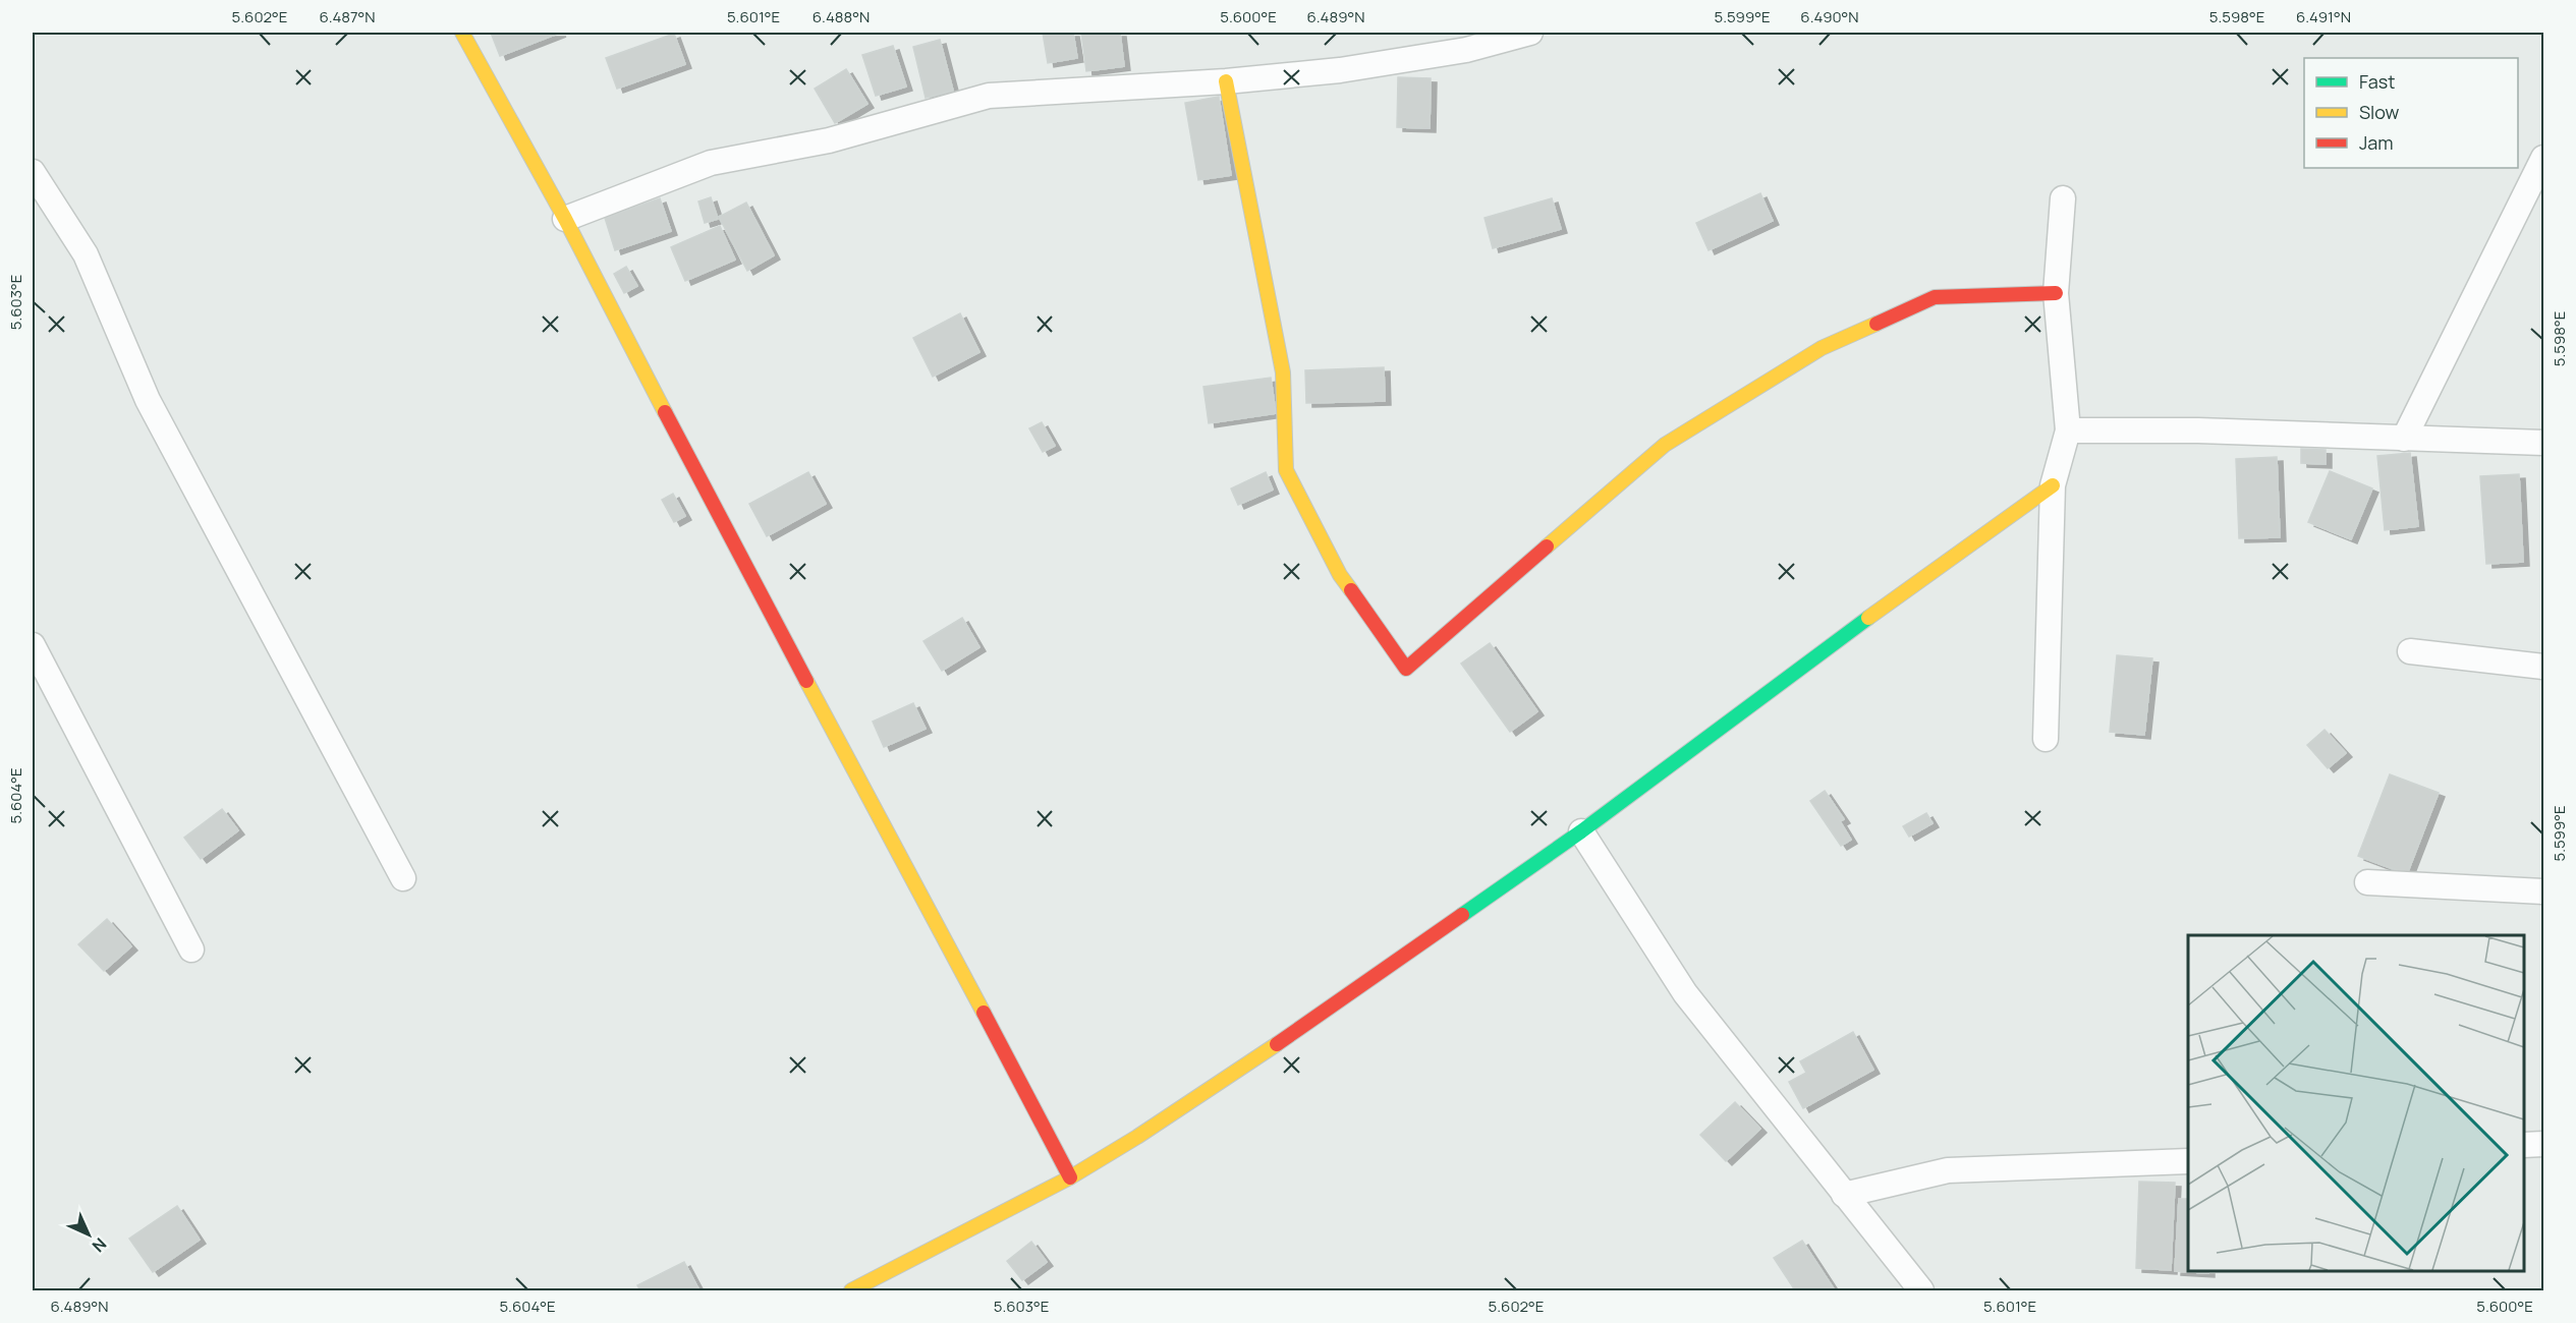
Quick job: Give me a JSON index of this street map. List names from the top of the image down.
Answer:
{
  "legend": ["Fast", "Slow", "Jam"],
  "north": "bottom right",
  "coordinates": [
    "5.602°E",
    "6.487°N",
    "5.601°E",
    "6.488°N",
    "5.600°E",
    "6.489°N",
    "5.599°E",
    "6.490°N",
    "5.598°E",
    "6.491°N",
    "5.603°E",
    "5.604°E"
  ]
}
